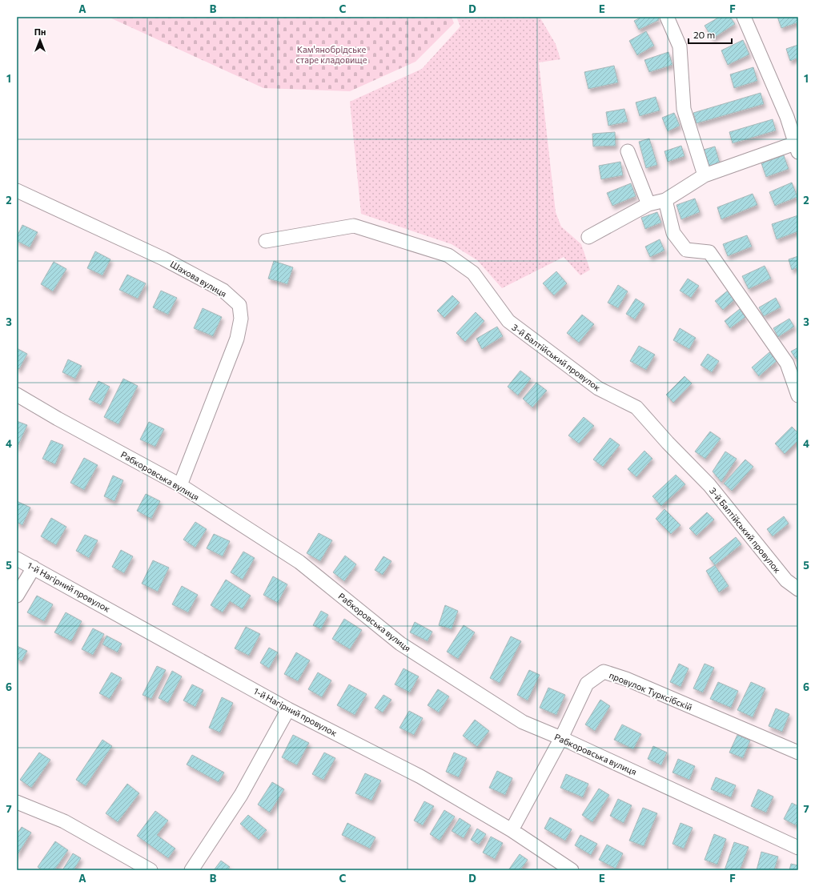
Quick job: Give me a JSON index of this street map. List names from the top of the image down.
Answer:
{
  "streets": {
    "street": [
      "Шахова вулиця",
      "3-й Балтійський провулок",
      "Рабкоровська вулиця",
      "1-й Нагірний провулок",
      "провулок Турксібскій"
    ]
  },
  "crossings": [
    ["Шахова вулиця", "Рабкоровська вулиця"],
    ["Рабкоровська вулиця", "провулок Турксібскій"],
    ["1-й Нагірний провулок", "провулок Турксібскій"]
  ],
  "parks": ["Кам'янобрідське старе кладовище"],
  "scale_bar": "20 m",
  "north": "top",
  "grid": {
    "columns": [
      "A",
      "B",
      "C",
      "D",
      "E",
      "F"
    ],
    "rows": [
      "1",
      "2",
      "3",
      "4",
      "5",
      "6",
      "7"
    ]
  }
}
